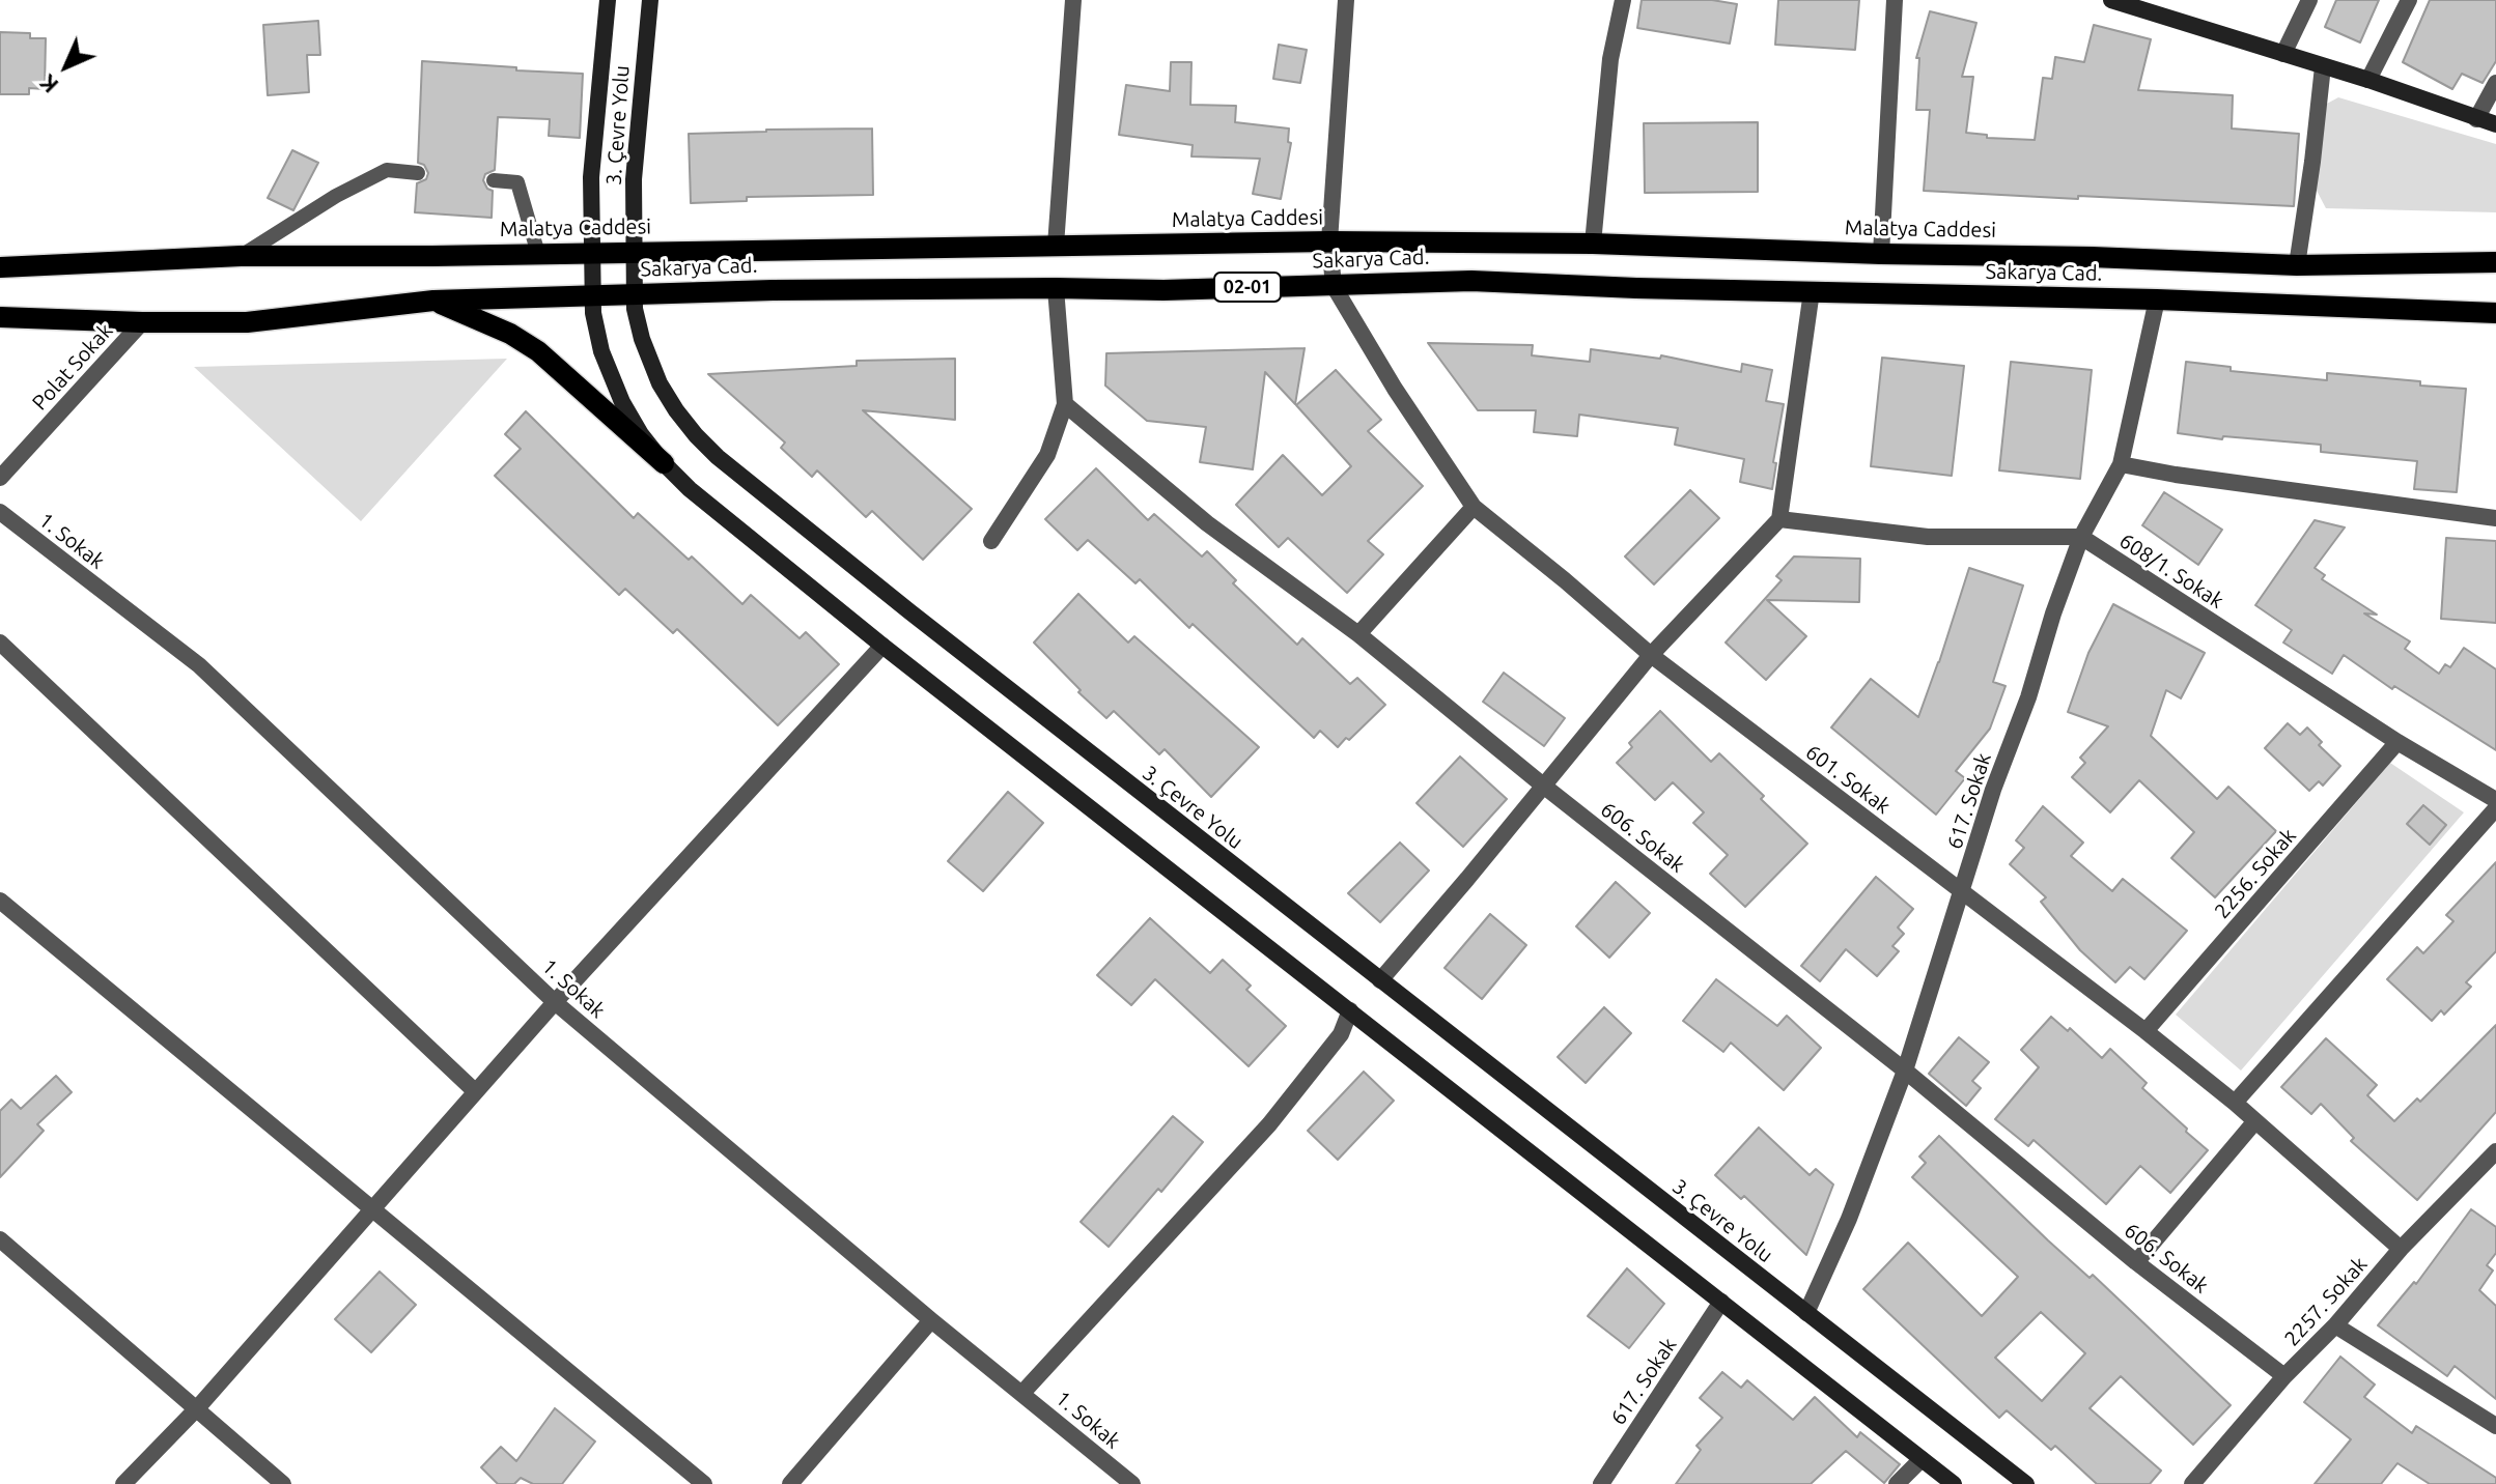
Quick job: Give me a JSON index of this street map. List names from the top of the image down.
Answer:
{
  "streets": {
    "main road": [
      "3. Çevre Yolu",
      "Malatya Caddesi",
      "Sakarya Cad.",
      "02-01"
    ],
    "street": [
      "Polat Sokak",
      "1. Sokak",
      "608/1. Sokak",
      "601. Sokak",
      "617. Sokak",
      "606. Sokak",
      "2256. Sokak",
      "2257. Sokak"
    ]
  },
  "crossings": [
    ["3. Çevre Yolu", "Malatya Caddesi"],
    ["3. Çevre Yolu", "Sakarya Cad."],
    ["3. Çevre Yolu", "617. Sokak"],
    ["Sakarya Cad.", "Polat Sokak"],
    ["Sakarya Cad.", "601. Sokak"],
    ["Sakarya Cad.", "617. Sokak"],
    ["608/1. Sokak", "617. Sokak"],
    ["608/1. Sokak", "2256. Sokak"],
    ["601. Sokak", "617. Sokak"],
    ["601. Sokak", "2256. Sokak"],
    ["601. Sokak", "2257. Sokak"],
    ["617. Sokak", "606. Sokak"],
    ["606. Sokak", "2257. Sokak"]
  ],
  "north": "bottom left"
}
